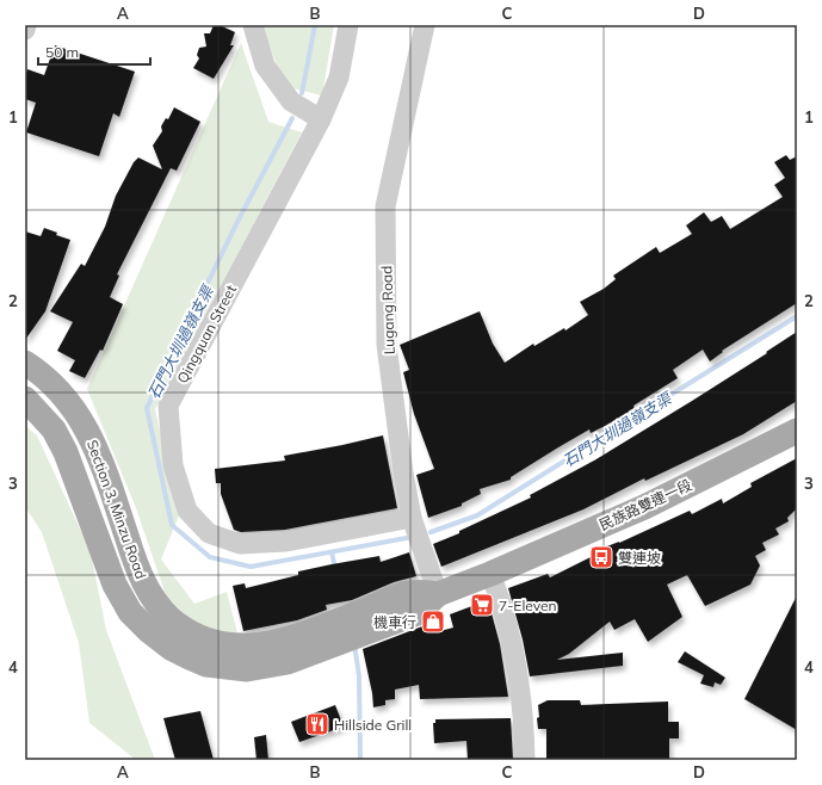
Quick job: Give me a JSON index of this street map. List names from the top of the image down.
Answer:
{
  "streets": {
    "main road": ["民族路雙連一段", "Section 3, Minzu Road"],
    "street": ["Lugang Road", "Qingquan Street"]
  },
  "crossings": [
    ["Lugang Road", "Qingquan Street"],
    ["Lugang Road", "Section 3, Minzu Road"],
    ["民族路雙連一段", "Section 3, Minzu Road"]
  ],
  "water": ["石門大圳過嶺支渠"],
  "places": {
    "bus stop": ["雙連坡"],
    "supermarket": ["7-Eleven"],
    "shop": ["機車行"],
    "restaurant": ["Hillside Grill"]
  },
  "scale_bar": "50 m",
  "grid": {
    "columns": [
      "A",
      "B",
      "C",
      "D"
    ],
    "rows": [
      "1",
      "2",
      "3",
      "4"
    ]
  }
}
